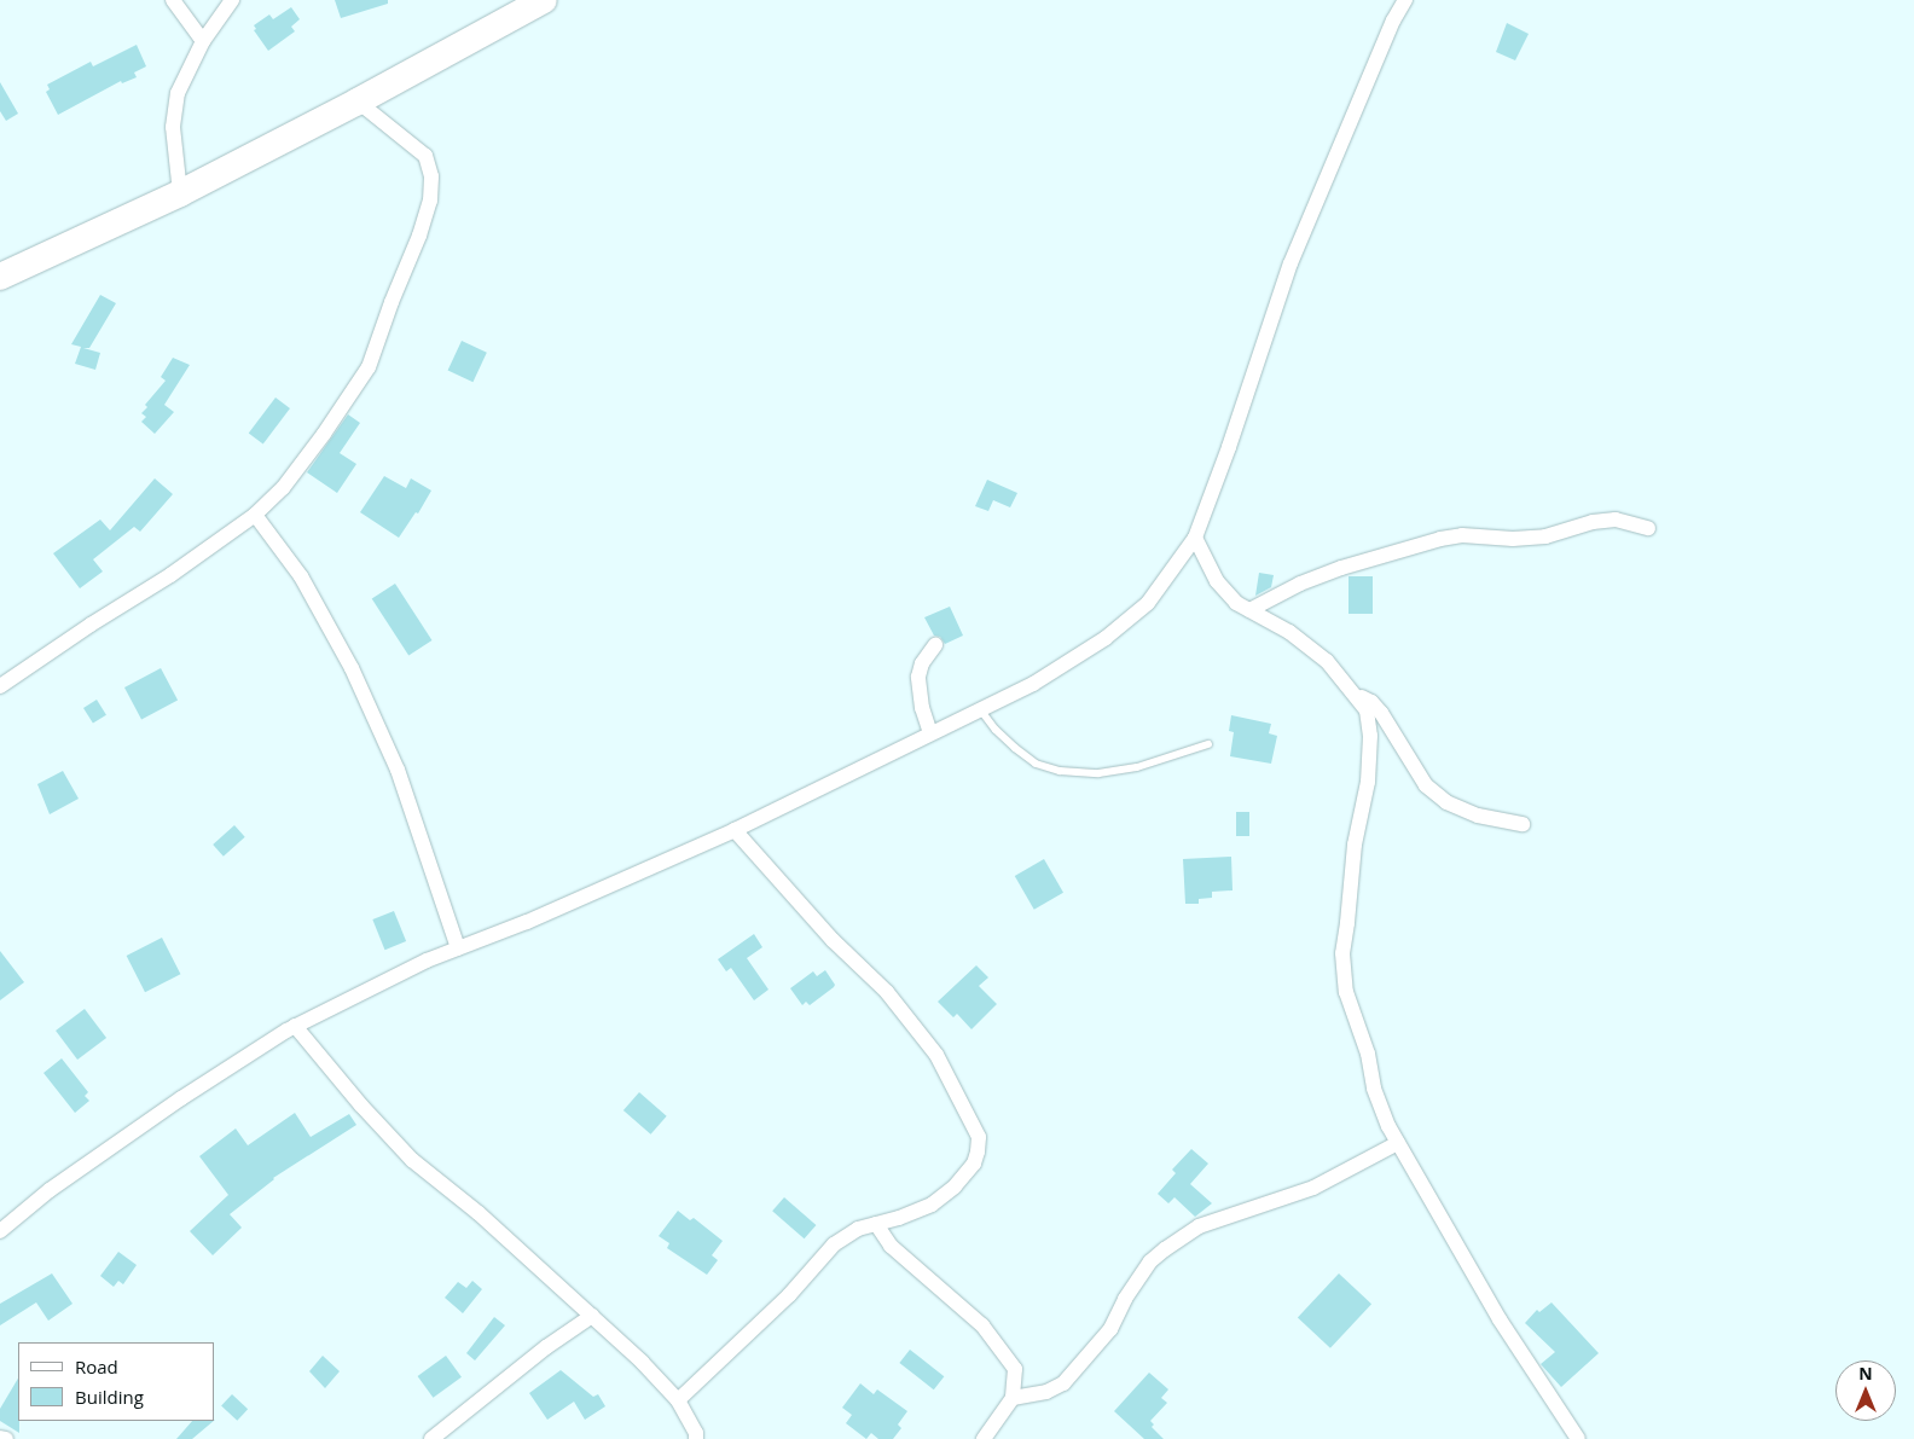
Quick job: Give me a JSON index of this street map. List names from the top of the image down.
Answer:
{
  "legend": ["Road", "Building"],
  "north": "top"
}
